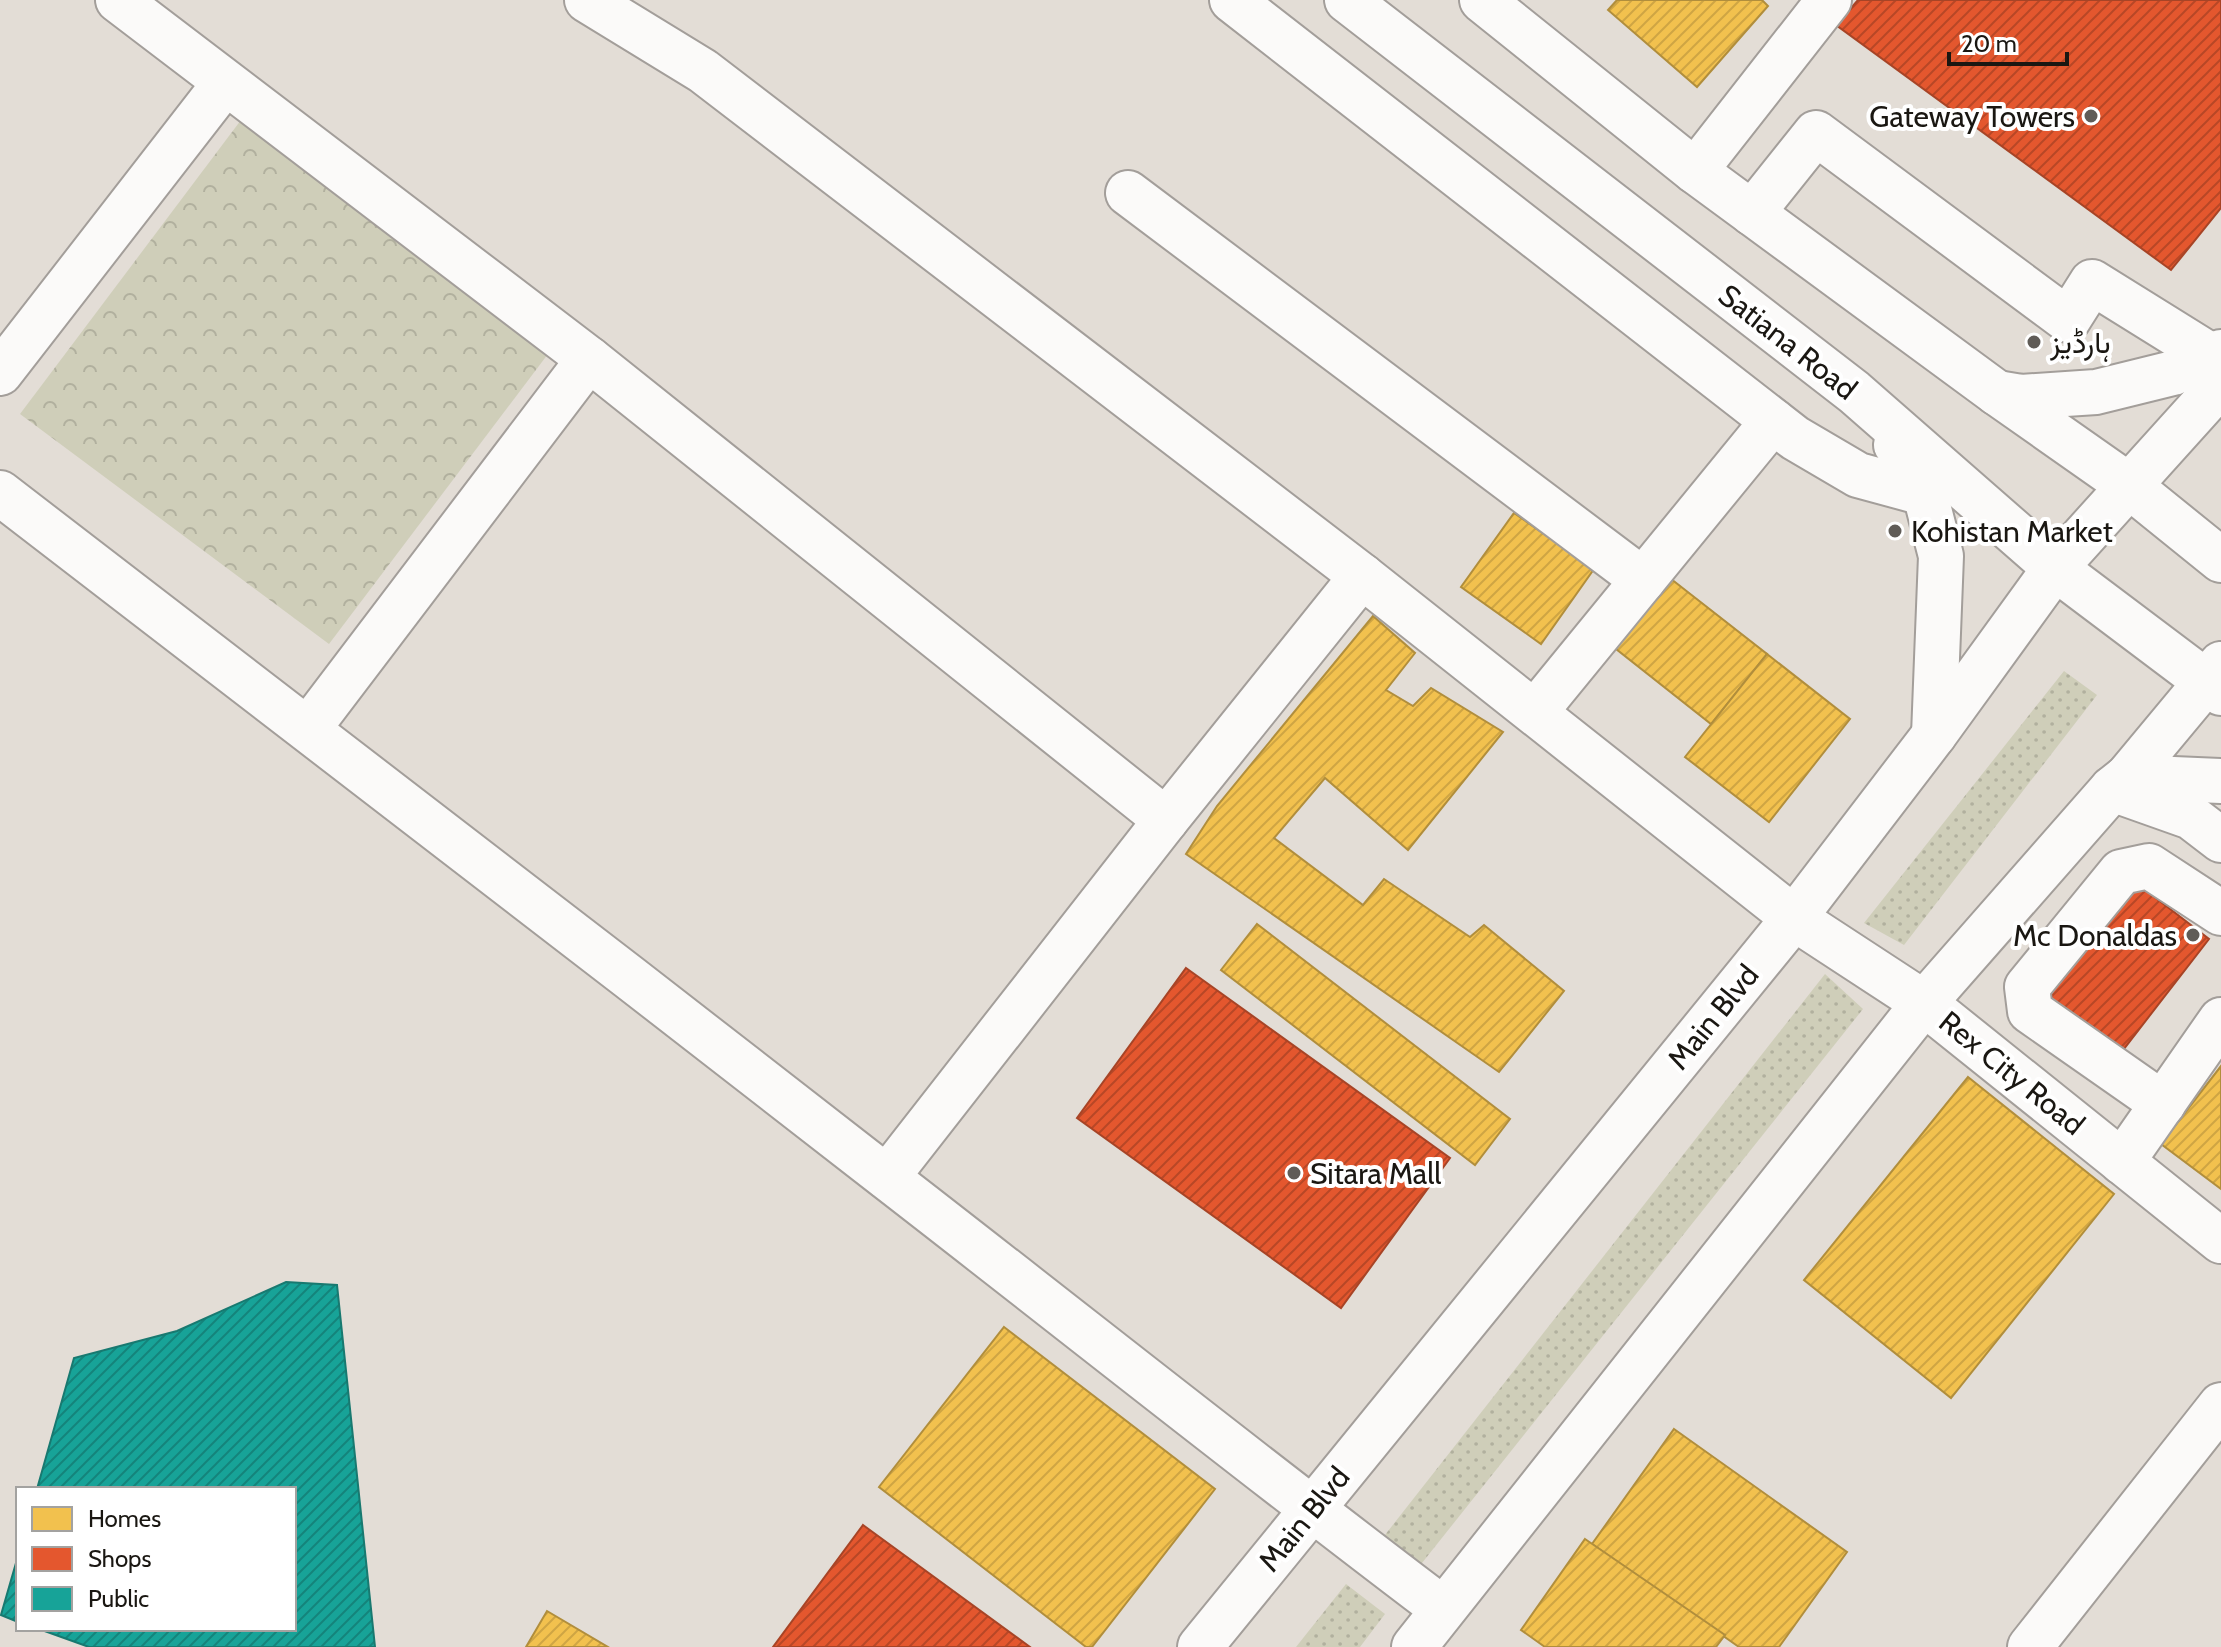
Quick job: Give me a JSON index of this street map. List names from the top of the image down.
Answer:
{
  "streets": {
    "street": ["Satiana Road", "Main Blvd", "Rex City Road"]
  },
  "crossings": [
    ["Satiana Road", "Main Blvd"],
    ["Main Blvd", "Rex City Road"]
  ],
  "places": [
    "Gateway Towers",
    "ہارڈیز",
    "Kohistan Market",
    "Mc Donaldas",
    "Sitara Mall"
  ],
  "legend": ["Homes", "Shops", "Public"],
  "scale_bar": "20 m"
}
